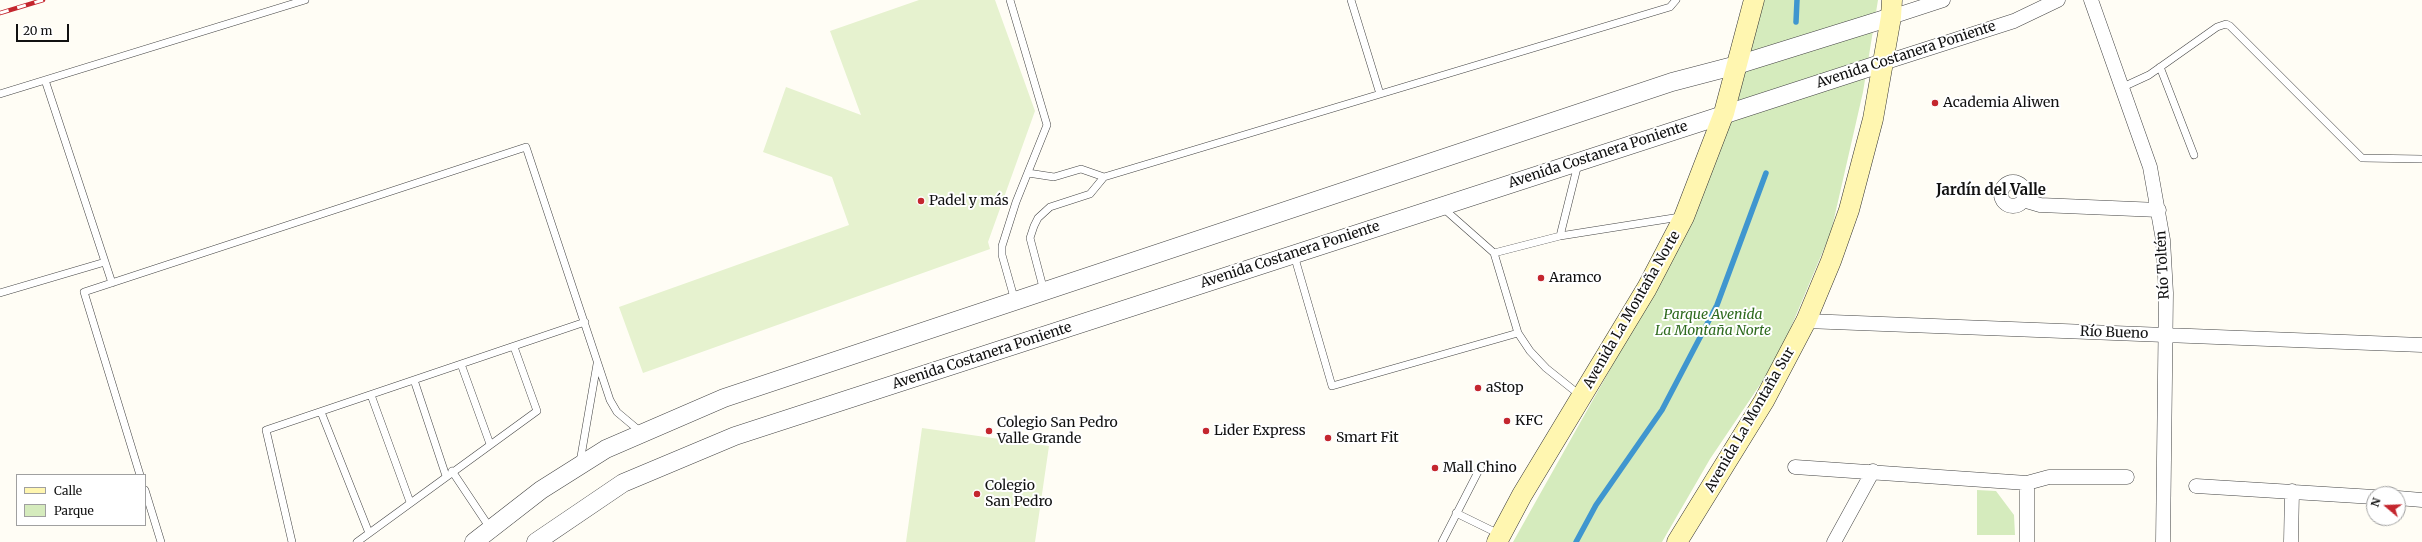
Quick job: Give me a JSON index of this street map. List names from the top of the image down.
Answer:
{
  "streets": {
    "main road": ["Avenida La Montaña Norte", "Avenida La Montaña Sur"],
    "street": ["Avenida Costanera Poniente", "Río Toltén", "Río Bueno"]
  },
  "crossings": [
    ["Avenida Costanera Poniente", "Avenida La Montaña Norte"],
    ["Avenida Costanera Poniente", "Avenida La Montaña Sur"],
    ["Río Toltén", "Río Bueno"],
    ["Río Bueno", "Avenida La Montaña Sur"]
  ],
  "districts": ["Jardín del Valle"],
  "parks": ["Parque Avenida La Montaña Norte"],
  "places": [
    "Academia Aliwen",
    "Padel y más",
    "Aramco",
    "aStop",
    "KFC",
    "Colegio San Pedro Valle Grande",
    "Lider Express",
    "Smart Fit",
    "Mall Chino",
    "Colegio San Pedro"
  ],
  "legend": ["Calle", "Parque"],
  "scale_bar": "20 m",
  "north": "left"
}
